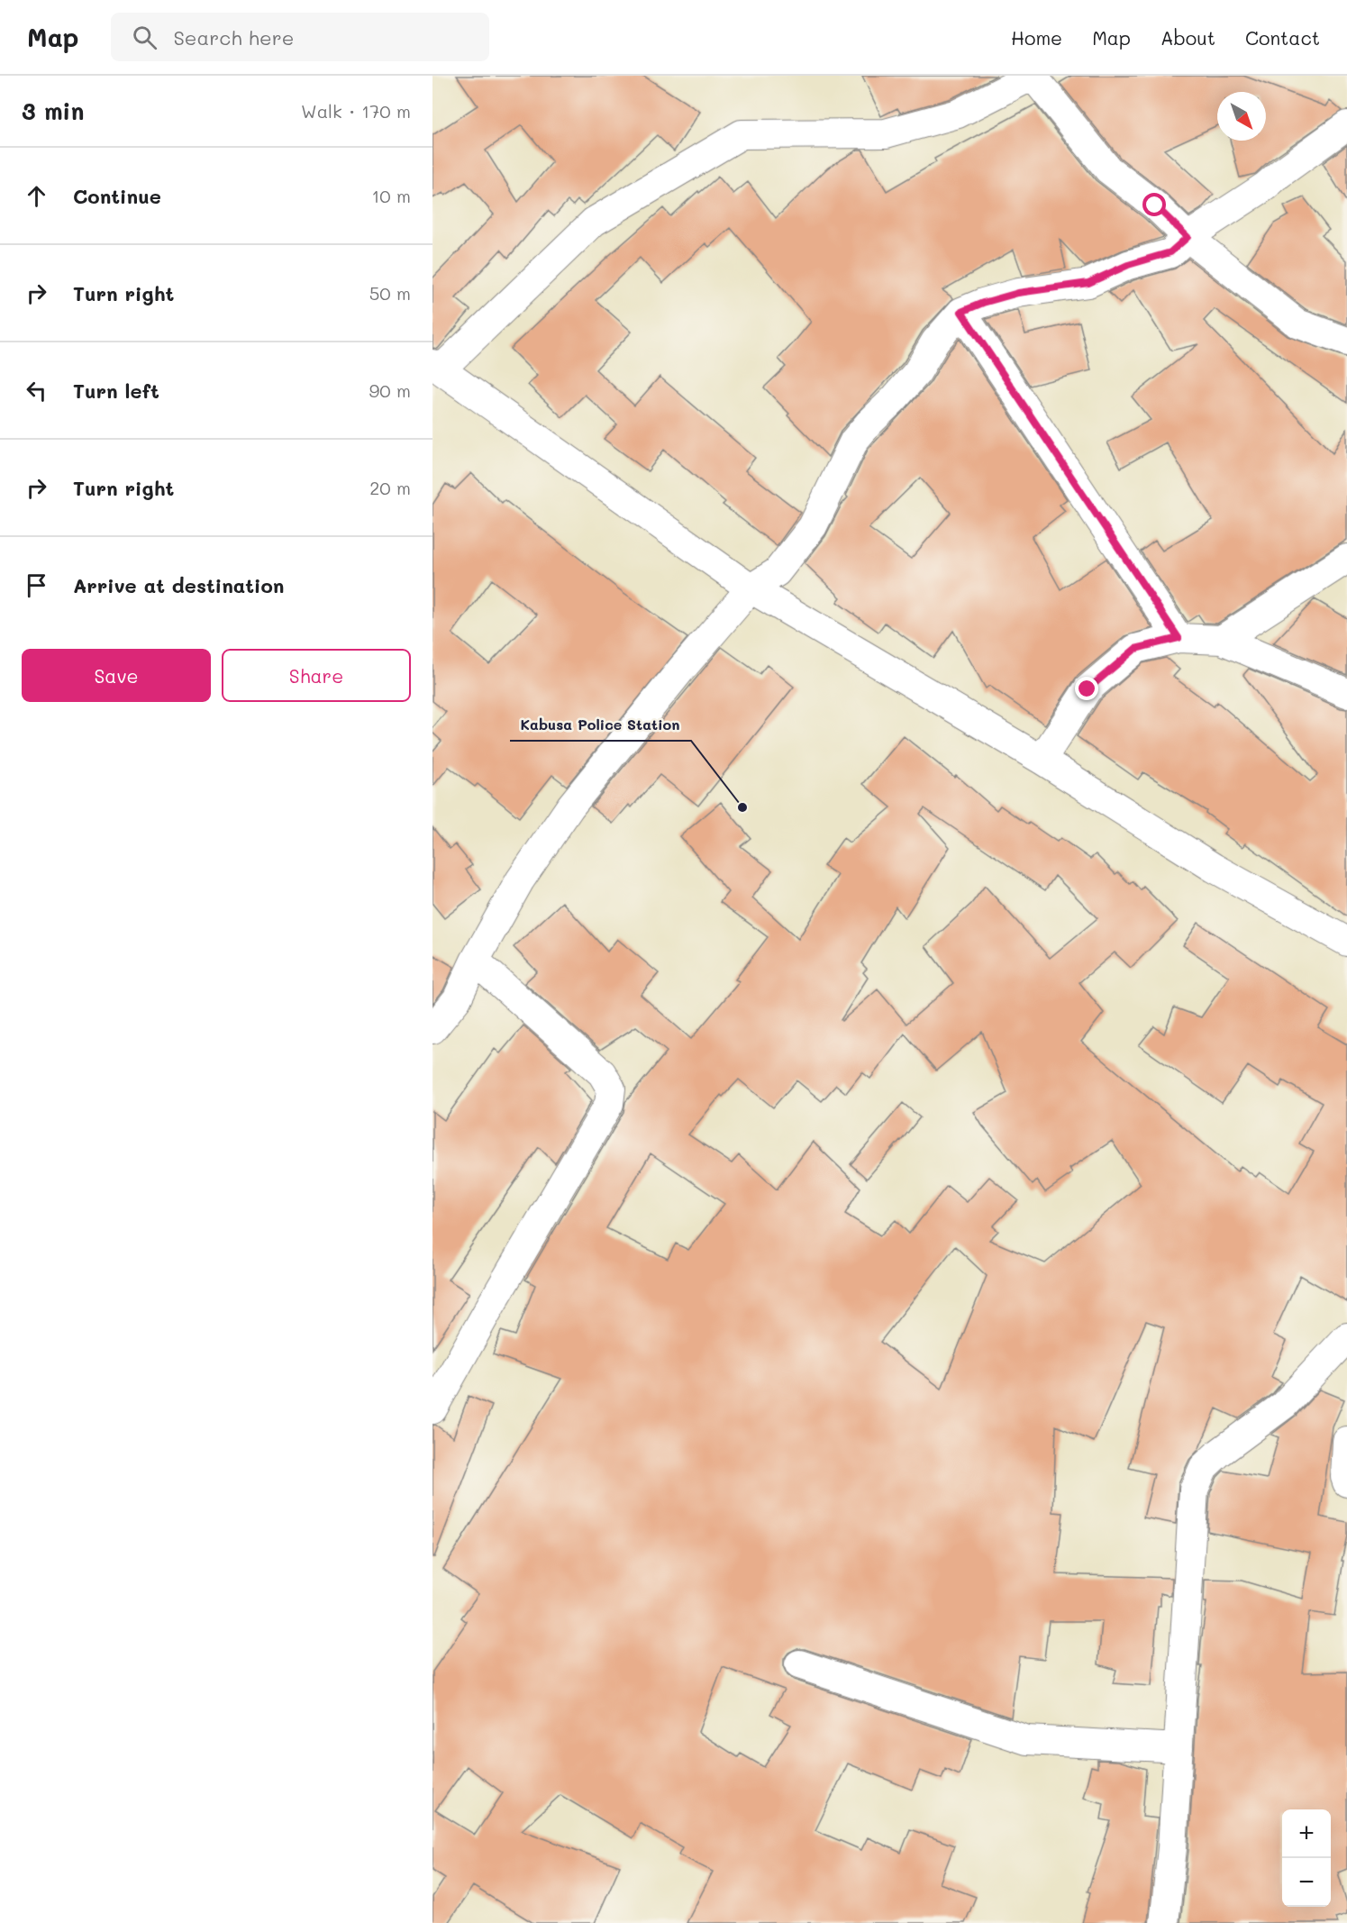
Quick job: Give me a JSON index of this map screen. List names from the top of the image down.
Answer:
{
  "places": ["Kabusa Police Station"],
  "north": "bottom right",
  "page": {
    "header": "Map",
    "search": "Search here",
    "nav": [
      "Home",
      "Map",
      "About",
      "Contact"
    ],
    "heading": ["3 min", "Walk · 170 m"],
    "list": [
      ["Continue", "10 m"],
      ["Turn right", "50 m"],
      ["Turn left", "90 m"],
      ["Turn right", "20 m"],
      "Arrive at destination"
    ],
    "buttons": ["Save", "Share"],
    "map_buttons": ["+", "−"]
  }
}
